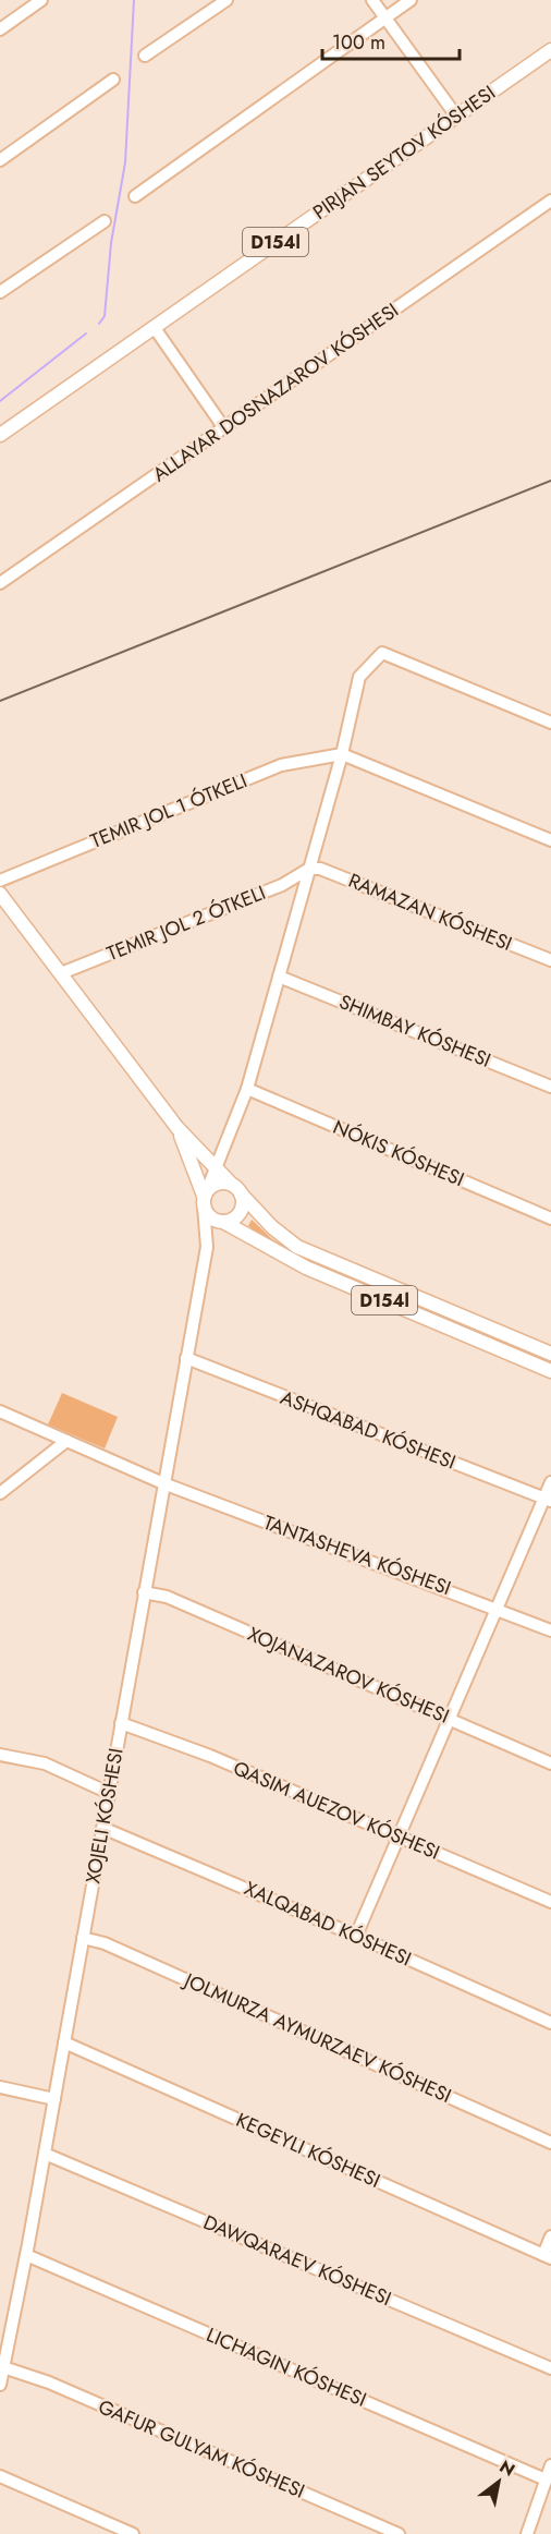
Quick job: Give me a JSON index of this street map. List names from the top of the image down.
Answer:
{
  "streets": {
    "main road": ["PIRJAN SEYTOV KÓSHESI", "D154l"],
    "street": [
      "ALLAYAR DOSNAZAROV KÓSHESI",
      "TEMIR JOL 1 ÓTKELI",
      "RAMAZAN KÓSHESI",
      "TEMIR JOL 2 ÓTKELI",
      "NÓKIS KÓSHESI",
      "ASHQABAD KÓSHESI",
      "TANTASHEVA KÓSHESI",
      "XOJANAZAROV KÓSHESI",
      "XOJELI KÓSHESI",
      "XALQABAD KÓSHESI",
      "JOLMURZA AYMURZAEV KÓSHESI",
      "KEGEYLI KÓSHESI",
      "DAWQARAEV KÓSHESI",
      "LICHAGIN KÓSHESI",
      "GAFUR GULYAM KÓSHESI"
    ]
  },
  "crossings": [
    ["D154l", "TEMIR JOL 2 ÓTKELI"],
    ["RAMAZAN KÓSHESI", "TEMIR JOL 2 ÓTKELI"],
    ["ASHQABAD KÓSHESI", "XOJELI KÓSHESI"],
    ["TANTASHEVA KÓSHESI", "XOJELI KÓSHESI"],
    ["XOJANAZAROV KÓSHESI", "XOJELI KÓSHESI"],
    ["XOJELI KÓSHESI", "XALQABAD KÓSHESI"],
    ["XOJELI KÓSHESI", "JOLMURZA AYMURZAEV KÓSHESI"],
    ["XOJELI KÓSHESI", "KEGEYLI KÓSHESI"],
    ["XOJELI KÓSHESI", "DAWQARAEV KÓSHESI"],
    ["XOJELI KÓSHESI", "LICHAGIN KÓSHESI"],
    ["XOJELI KÓSHESI", "GAFUR GULYAM KÓSHESI"]
  ],
  "scale_bar": "100 m",
  "north": "top right"
}
